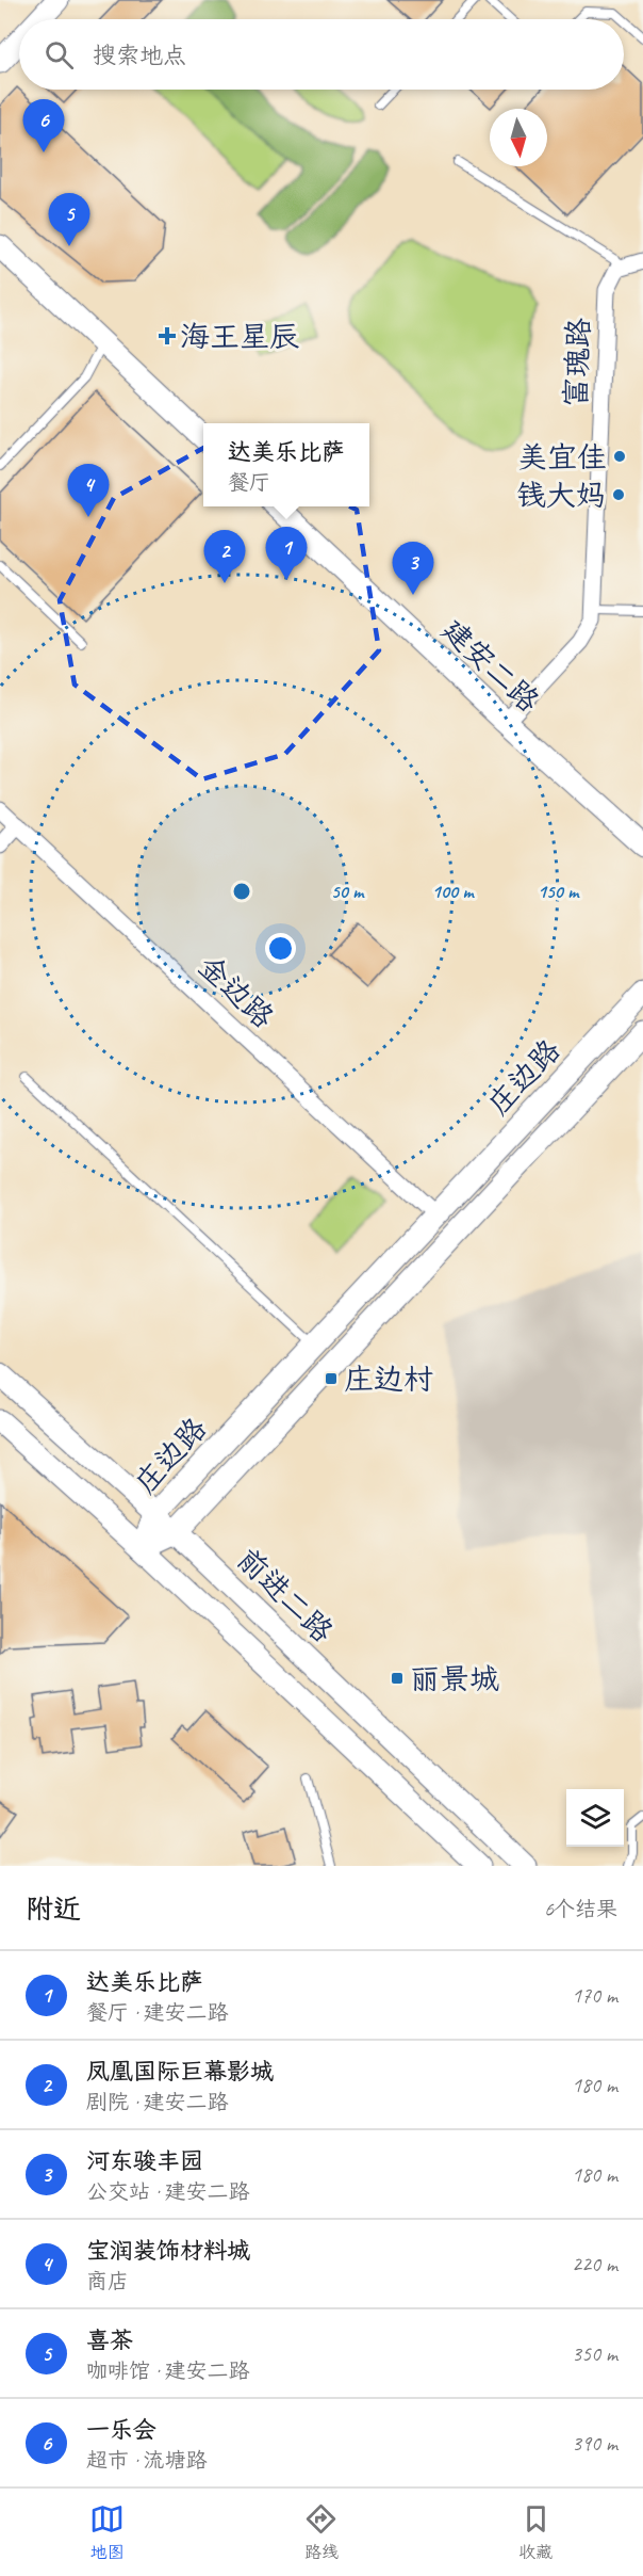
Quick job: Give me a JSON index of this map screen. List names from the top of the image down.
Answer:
{
  "streets": {
    "main road": ["建安二路", "庄边路", "前进二路"],
    "street": ["富瑰路", "金边路"]
  },
  "crossings": [
    ["富瑰路", "建安二路"],
    ["金边路", "庄边路"],
    ["庄边路", "前进二路"]
  ],
  "places": {
    "health": ["海王星辰"],
    "other": ["美宜佳", "钱大妈"],
    "transit": ["庄边村", "丽景城"]
  },
  "north": "bottom",
  "page": {
    "search": "搜索地点",
    "pins": [
      "6",
      "5",
      "4",
      "1",
      "2",
      "3"
    ],
    "popup": ["达美乐比萨", "餐厅"],
    "heading": ["附近", "6个结果"],
    "list": [
      {
        "mark": "1",
        "name": "达美乐比萨",
        "note": "餐厅 · 建安二路",
        "value": "170 m"
      },
      {
        "mark": "2",
        "name": "凤凰国际巨幕影城",
        "note": "剧院 · 建安二路",
        "value": "180 m"
      },
      {
        "mark": "3",
        "name": "河东骏丰园",
        "note": "公交站 · 建安二路",
        "value": "180 m"
      },
      {
        "mark": "4",
        "name": "宝润装饰材料城",
        "note": "商店",
        "value": "220 m"
      },
      {
        "mark": "5",
        "name": "喜茶",
        "note": "咖啡馆 · 建安二路",
        "value": "350 m"
      },
      {
        "mark": "6",
        "name": "一乐会",
        "note": "超市 · 流塘路",
        "value": "390 m"
      }
    ],
    "nav": ["地图", "路线", "收藏"]
  },
  "rings": ["50 m", "100 m", "150 m"]
}
